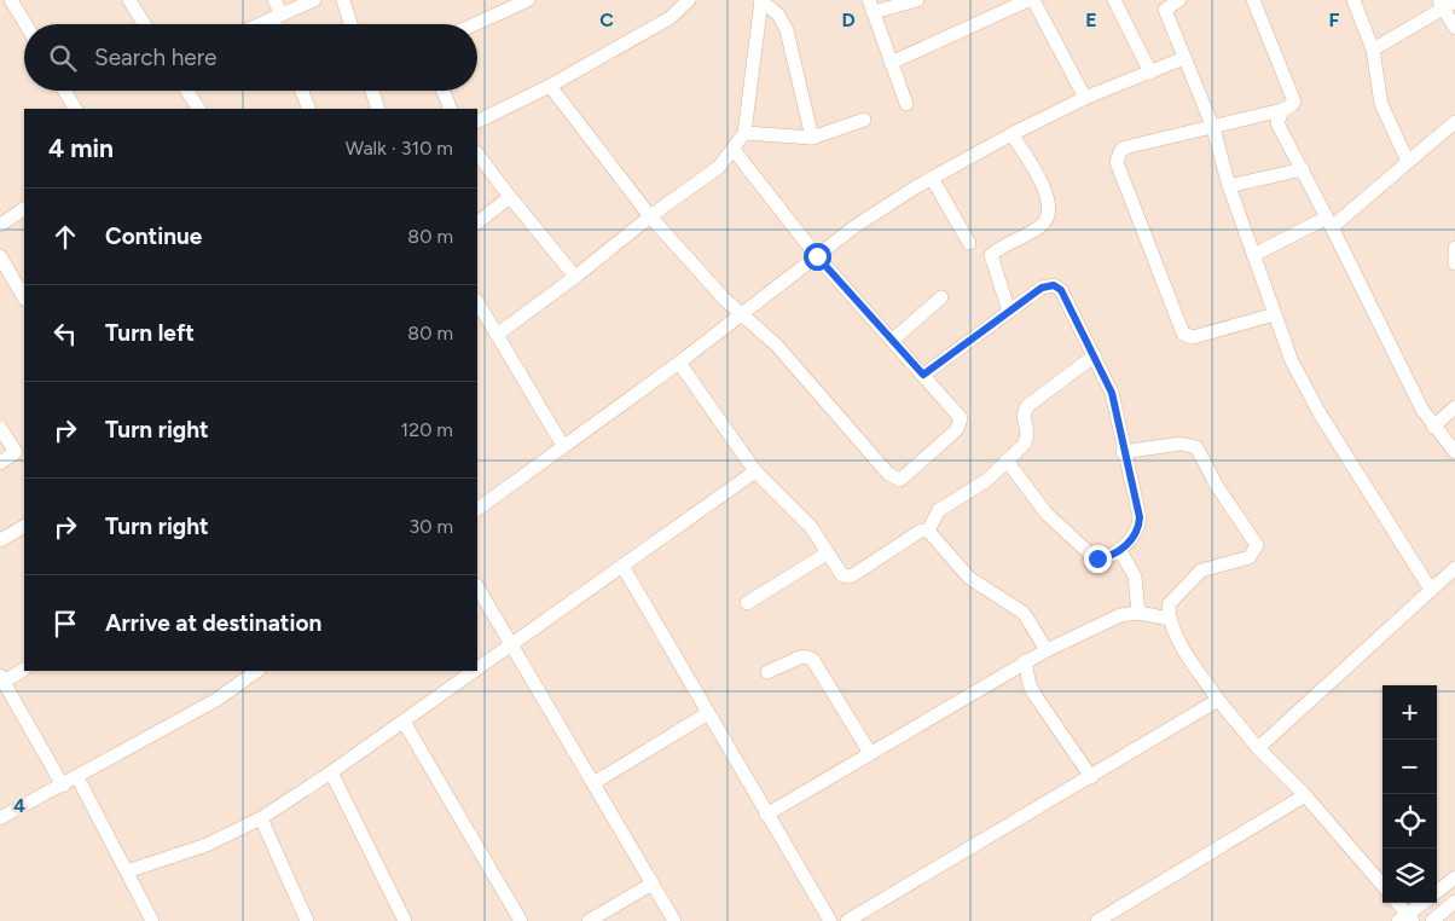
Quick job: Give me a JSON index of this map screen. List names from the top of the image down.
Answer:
{
  "page": {
    "search": "Search here",
    "heading": ["4 min", "Walk · 310 m"],
    "list": [
      ["Continue", "80 m"],
      ["Turn left", "80 m"],
      ["Turn right", "120 m"],
      ["Turn right", "30 m"],
      "Arrive at destination"
    ],
    "map_buttons": ["+", "−"]
  },
  "grid": {
    "columns": [
      "C",
      "D",
      "E",
      "F"
    ],
    "rows": ["4"]
  }
}
